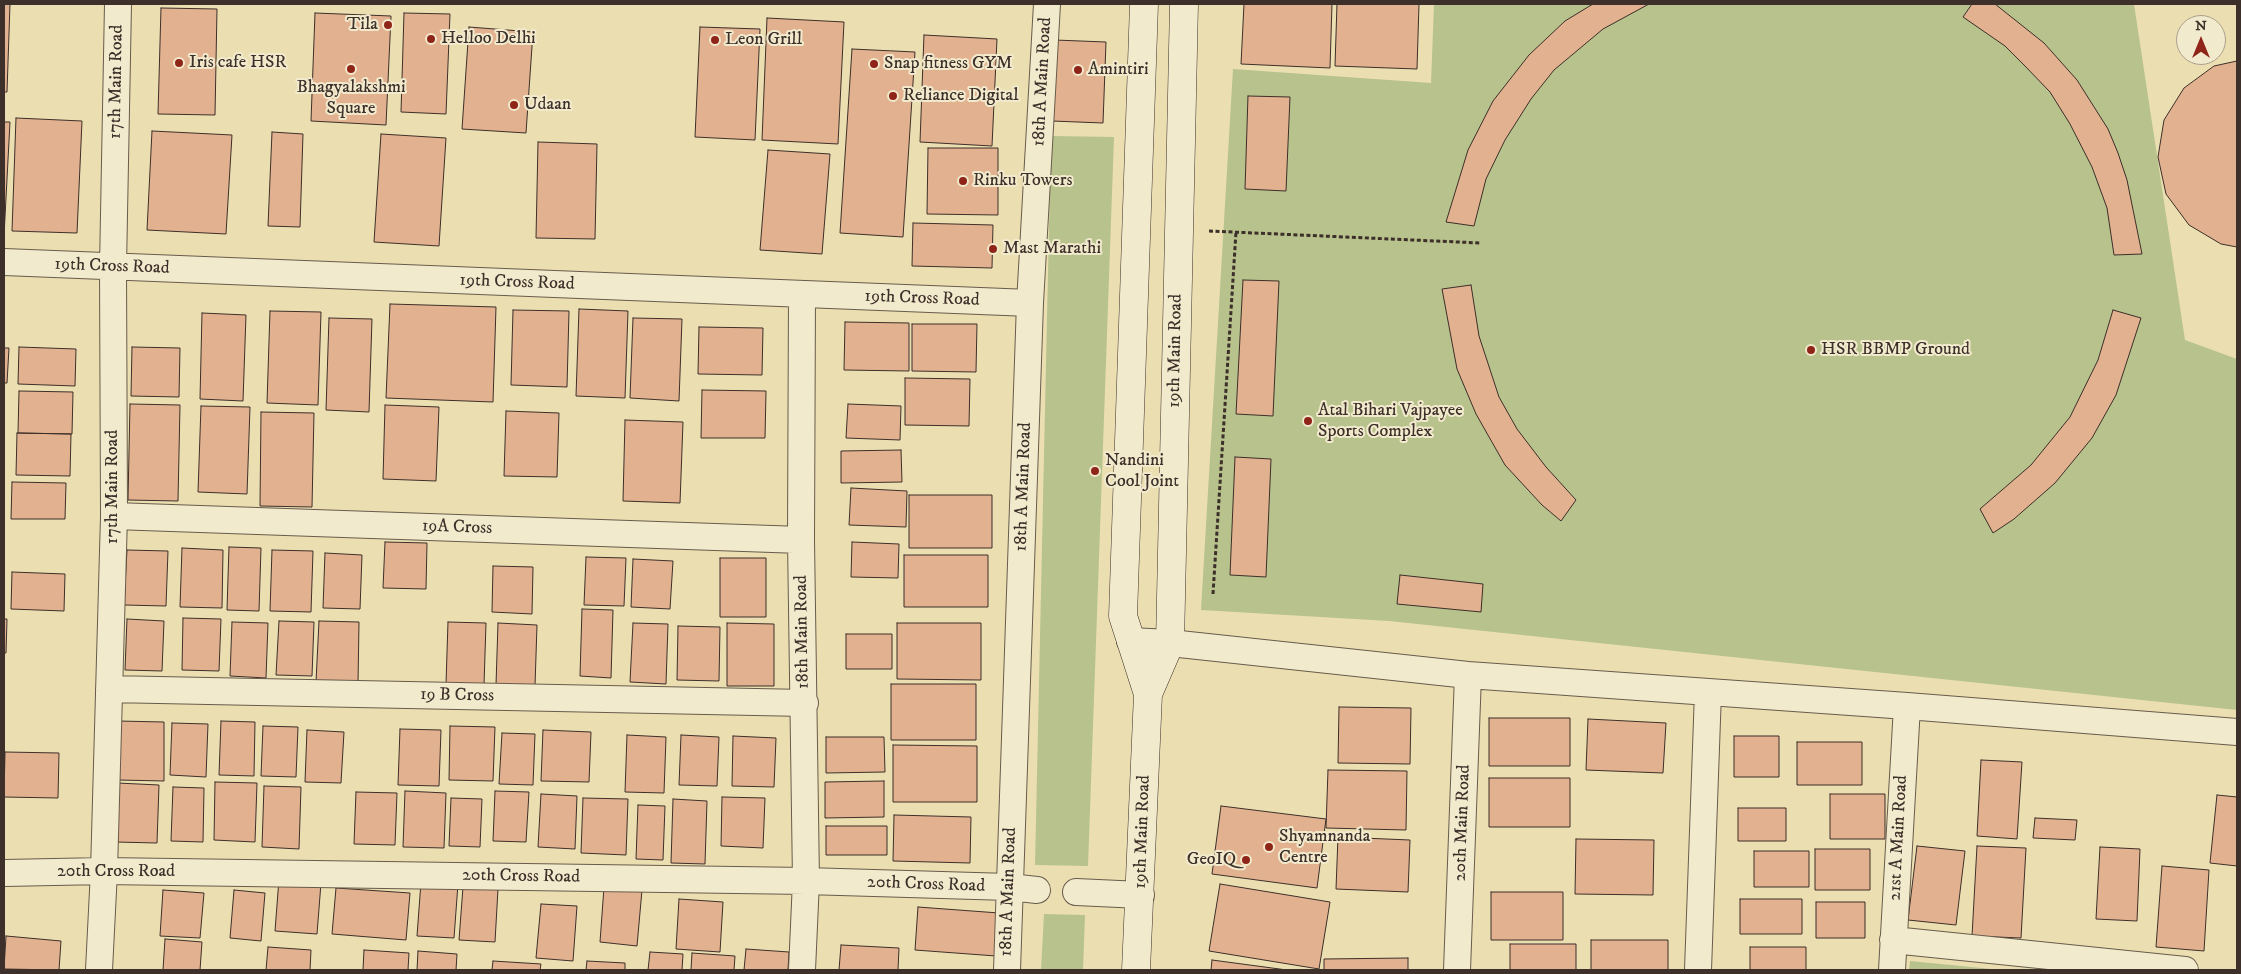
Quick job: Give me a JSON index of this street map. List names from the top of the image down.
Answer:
{
  "streets": {
    "main road": ["19th Main Road"],
    "street": [
      "17th Main Road",
      "18th A Main Road",
      "19th Cross Road",
      "19A Cross",
      "18th Main Road",
      "19 B Cross",
      "20th Main Road",
      "21st A Main Road",
      "20th Cross Road"
    ]
  },
  "crossings": [
    ["17th Main Road", "19th Cross Road"],
    ["17th Main Road", "19A Cross"],
    ["17th Main Road", "19 B Cross"],
    ["17th Main Road", "20th Cross Road"],
    ["18th A Main Road", "19th Cross Road"],
    ["18th A Main Road", "20th Cross Road"],
    ["19th Cross Road", "18th Main Road"],
    ["19A Cross", "18th Main Road"],
    ["18th Main Road", "19 B Cross"],
    ["18th Main Road", "20th Cross Road"]
  ],
  "places": [
    "Tila",
    "Helloo Delhi",
    "Leon Grill",
    "Iris cafe HSR",
    "Snap fitness GYM",
    "Bhagyalakshmi Square",
    "Amintiri",
    "Reliance Digital",
    "Udaan",
    "Rinku Towers",
    "Mast Marathi",
    "HSR BBMP Ground",
    "Atal Bihari Vajpayee Sports Complex",
    "Nandini Cool Joint",
    "Shyamnanda Centre",
    "GeoIQ"
  ],
  "north": "top"
}
